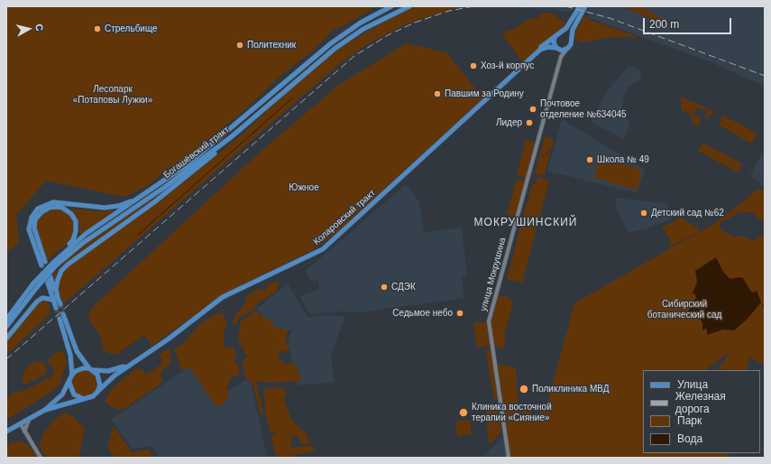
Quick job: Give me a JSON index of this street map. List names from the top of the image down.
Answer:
{
  "streets": {
    "main road": ["Богашёвский тракт", "Коларовский тракт"],
    "street": ["улица Мокрушина"]
  },
  "districts": ["МОКРУШИНСКИЙ"],
  "parks": ["Лесопарк «Потаповы Лужки»", "Южное", "Сибирский ботанический сад"],
  "places": [
    "Стрельбище",
    "Политехник",
    "Хоз-й корпус",
    "Павшим за Родину",
    "Почтовое отделение №634045",
    "Лидер",
    "Школа № 49",
    "Детский сад №62",
    "СДЭК",
    "Седьмое небо",
    "Поликлиника МВД",
    "Клиника восточной терапии «Сияние»"
  ],
  "legend": [
    "Улица",
    "Железная дорога",
    "Парк",
    "Вода"
  ],
  "scale_bar": "200 m",
  "north": "right"
}
